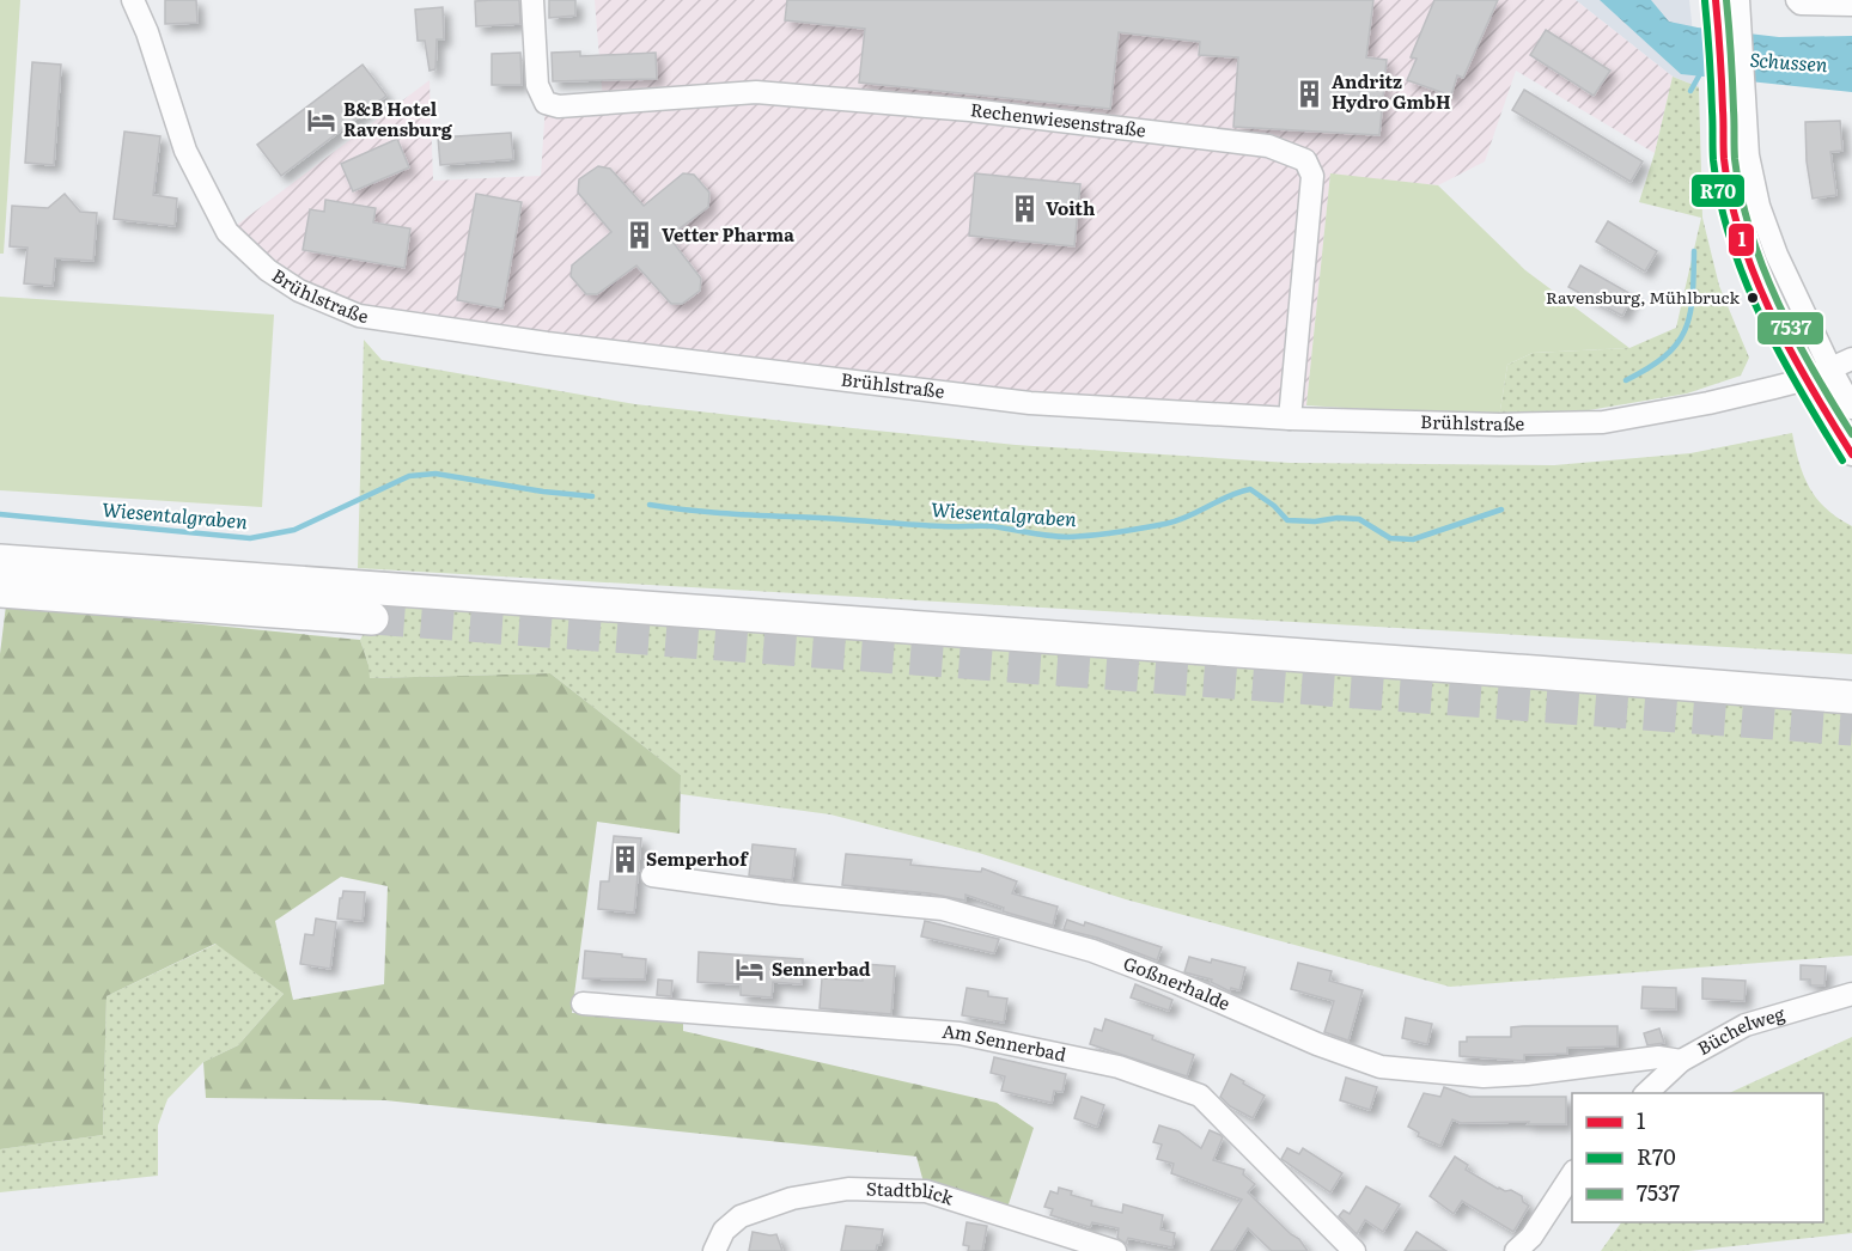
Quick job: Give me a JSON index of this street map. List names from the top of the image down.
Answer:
{
  "streets": {
    "street": [
      "Rechenwiesenstraße",
      "Brühlstraße",
      "Goßnerhalde",
      "Büchelweg",
      "Am Sennerbad",
      "Stadtblick"
    ]
  },
  "crossings": [
    ["Rechenwiesenstraße", "Brühlstraße"],
    ["Goßnerhalde", "Büchelweg"]
  ],
  "water": ["Schussen", "Wiesentalgraben"],
  "places": {
    "building": [
      "Andritz Hydro GmbH",
      "Voith",
      "Vetter Pharma",
      "Semperhof"
    ],
    "hotel": ["B&B Hotel Ravensburg", "Sennerbad"],
    "other": ["Ravensburg, Mühlbruck"]
  },
  "lines": ["transit line 1", "transit line 7537", "transit line R70"],
  "legend": ["1", "R70", "7537"]
}
